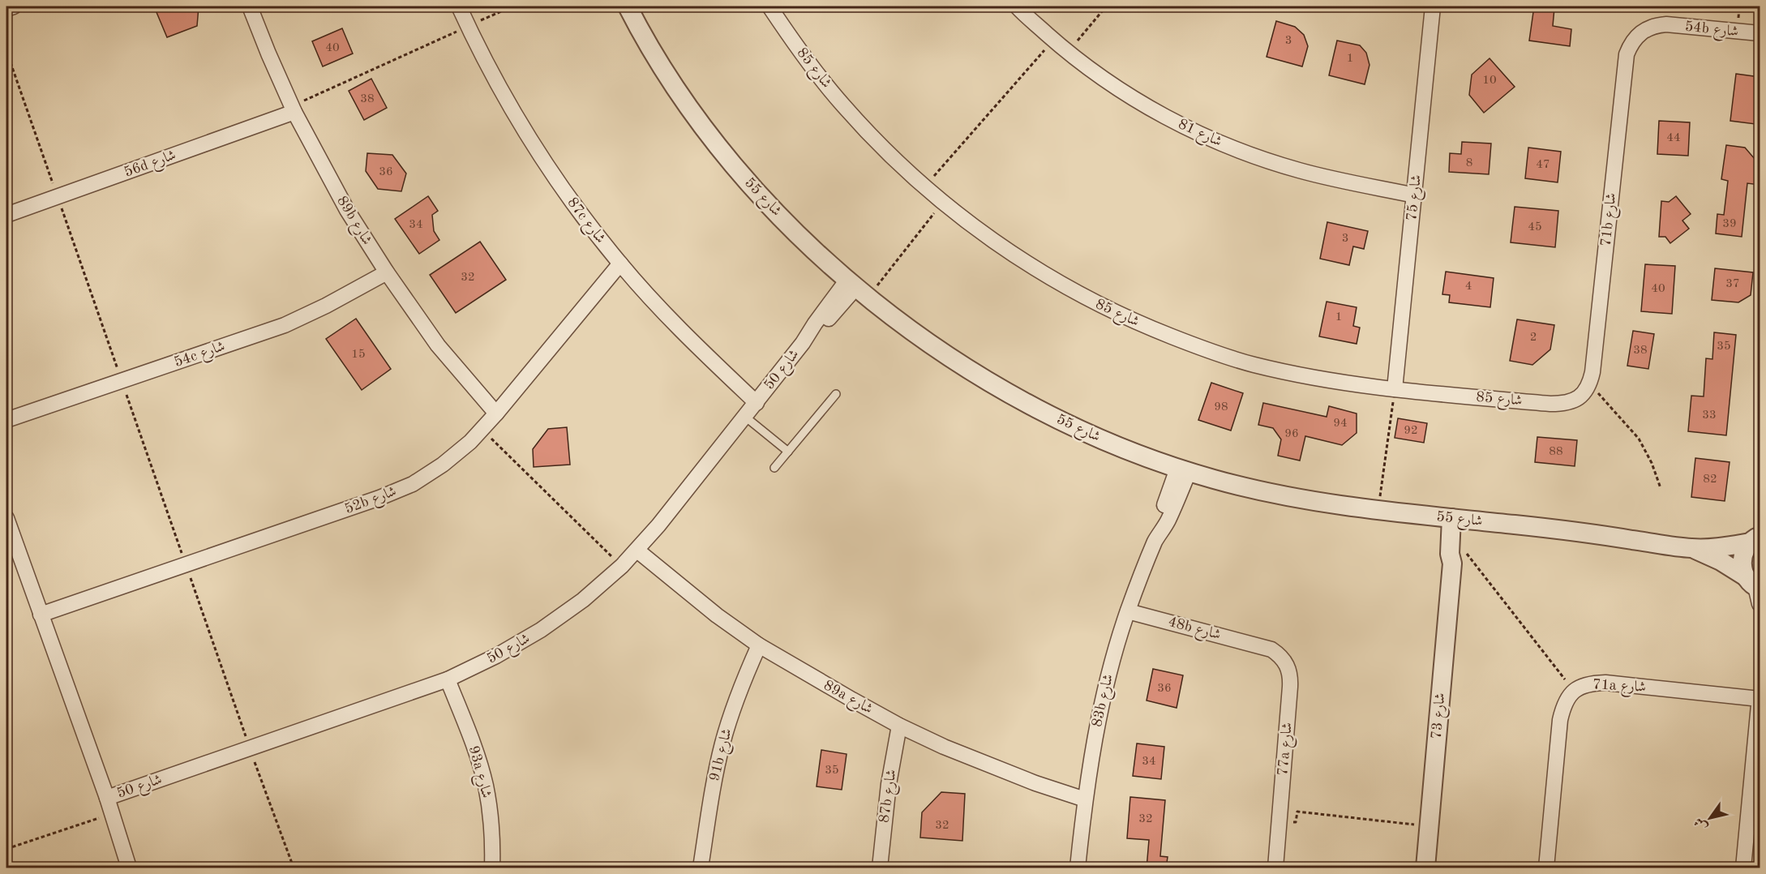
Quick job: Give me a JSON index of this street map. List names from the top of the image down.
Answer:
{
  "streets": {
    "street": [
      "54b شارع",
      "شارع 85",
      "شارع 81",
      "56d شارع",
      "شارع 55",
      "شارع 75",
      "71b شارع",
      "89b شارع",
      "87c شارع",
      "54c شارع",
      "شارع 50",
      "52b شارع",
      "48b شارع",
      "71a شارع",
      "89a شارع",
      "83b شارع",
      "شارع 73",
      "77a شارع",
      "91b شارع",
      "93a شارع",
      "87b شارع"
    ]
  },
  "crossings": [
    ["54b شارع", "71b شارع"],
    ["شارع 85", "شارع 75"],
    ["شارع 85", "71b شارع"],
    ["شارع 81", "شارع 75"],
    ["56d شارع", "89b شارع"],
    ["شارع 55", "شارع 50"],
    ["شارع 55", "83b شارع"],
    ["شارع 55", "شارع 73"],
    ["89b شارع", "54c شارع"],
    ["89b شارع", "52b شارع"],
    ["87c شارع", "شارع 50"],
    ["87c شارع", "52b شارع"],
    ["شارع 50", "89a شارع"],
    ["شارع 50", "93a شارع"],
    ["48b شارع", "83b شارع"],
    ["48b شارع", "77a شارع"],
    ["89a شارع", "83b شارع"],
    ["89a شارع", "91b شارع"],
    ["89a شارع", "87b شارع"]
  ],
  "house_numbers": [
    "3",
    "40",
    "1",
    "10",
    "38",
    "44",
    "8",
    "47",
    "36",
    "39",
    "34",
    "45",
    "3",
    "32",
    "37",
    "4",
    "40",
    "1",
    "2",
    "35",
    "38",
    "15",
    "98",
    "33",
    "94",
    "92",
    "96",
    "88",
    "82",
    "36",
    "34",
    "35",
    "32",
    "32"
  ],
  "north": "bottom left"
}
